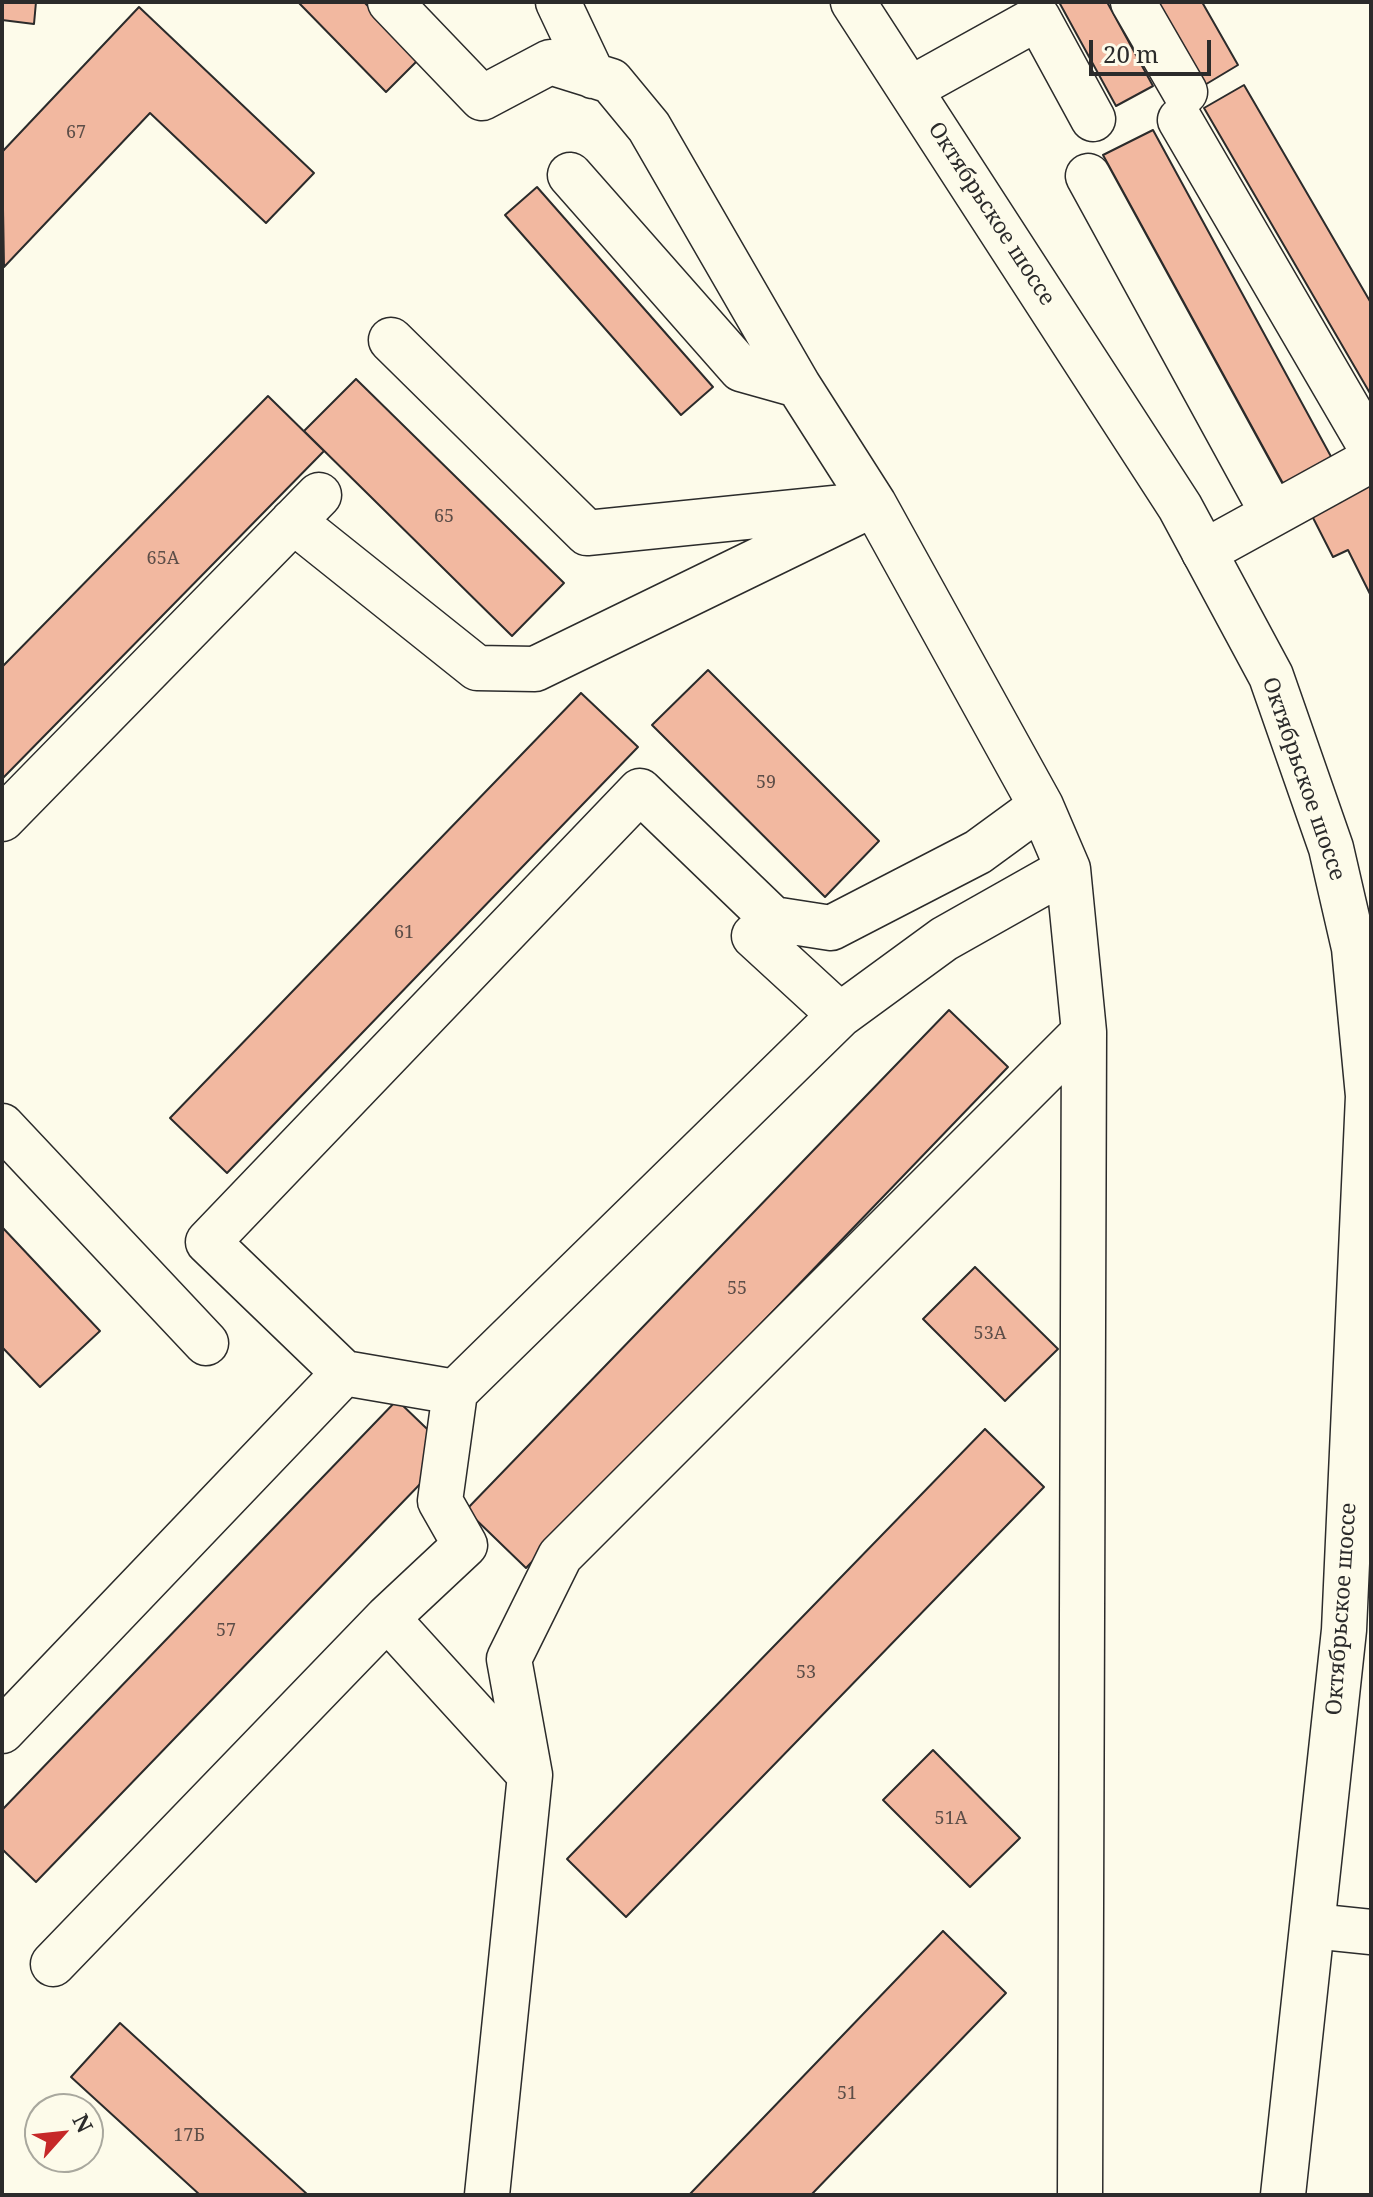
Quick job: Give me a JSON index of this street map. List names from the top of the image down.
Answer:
{
  "streets": {
    "main road": ["Октябрьское шоссе"]
  },
  "house_numbers": [
    "67",
    "65",
    "65А",
    "59",
    "61",
    "55",
    "53А",
    "57",
    "53",
    "51А",
    "51",
    "17Б"
  ],
  "scale_bar": "20 m",
  "north": "top right"
}
